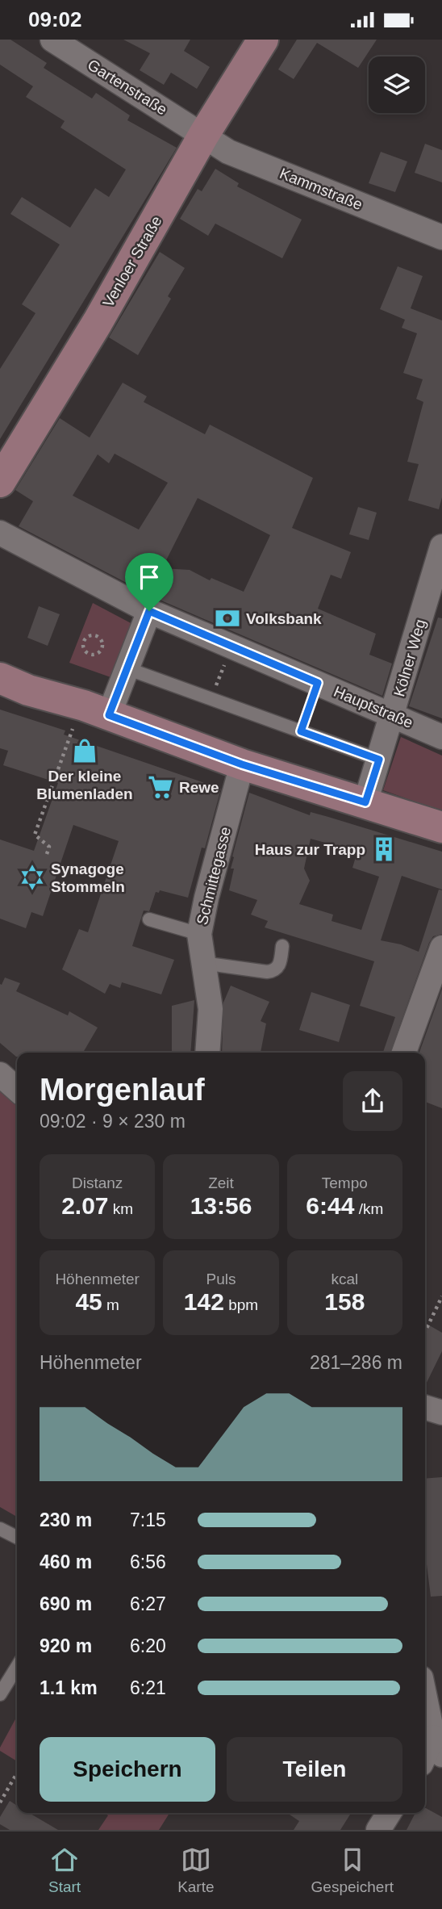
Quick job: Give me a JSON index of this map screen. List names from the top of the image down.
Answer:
{
  "streets": {
    "street": [
      "Gartenstraße",
      "Kammstraße",
      "Venloer Straße",
      "Kölner Weg",
      "Hauptstraße",
      "Schmittegasse"
    ]
  },
  "crossings": [
    ["Gartenstraße", "Kammstraße"],
    ["Gartenstraße", "Venloer Straße"],
    ["Kammstraße", "Venloer Straße"],
    ["Kölner Weg", "Hauptstraße"]
  ],
  "places": {
    "bank": ["Volksbank"],
    "shop": ["Der kleine Blumenladen"],
    "supermarket": ["Rewe"],
    "building": ["Haus zur Trapp"],
    "synagogue": ["Synagoge Stommeln"]
  },
  "page": {
    "status": "09:02",
    "heading": ["Morgenlauf", "09:02 · 9 × 230 m"],
    "stats": [
      ["Distanz", "2.07 km"],
      ["Zeit", "13:56"],
      ["Tempo", "6:44 /km"],
      ["Höhenmeter", "45 m"],
      ["Puls", "142 bpm"],
      ["kcal", "158"]
    ],
    "chart": ["Höhenmeter", "281–286 m"],
    "list": [
      {
        "name": "230 m",
        "note": "7:15"
      },
      {
        "name": "460 m",
        "note": "6:56"
      },
      {
        "name": "690 m",
        "note": "6:27"
      },
      {
        "name": "920 m",
        "note": "6:20"
      },
      {
        "name": "1.1 km",
        "note": "6:21"
      }
    ],
    "buttons": ["Speichern", "Teilen"],
    "tabs": ["Start", "Karte", "Gespeichert"]
  }
}
